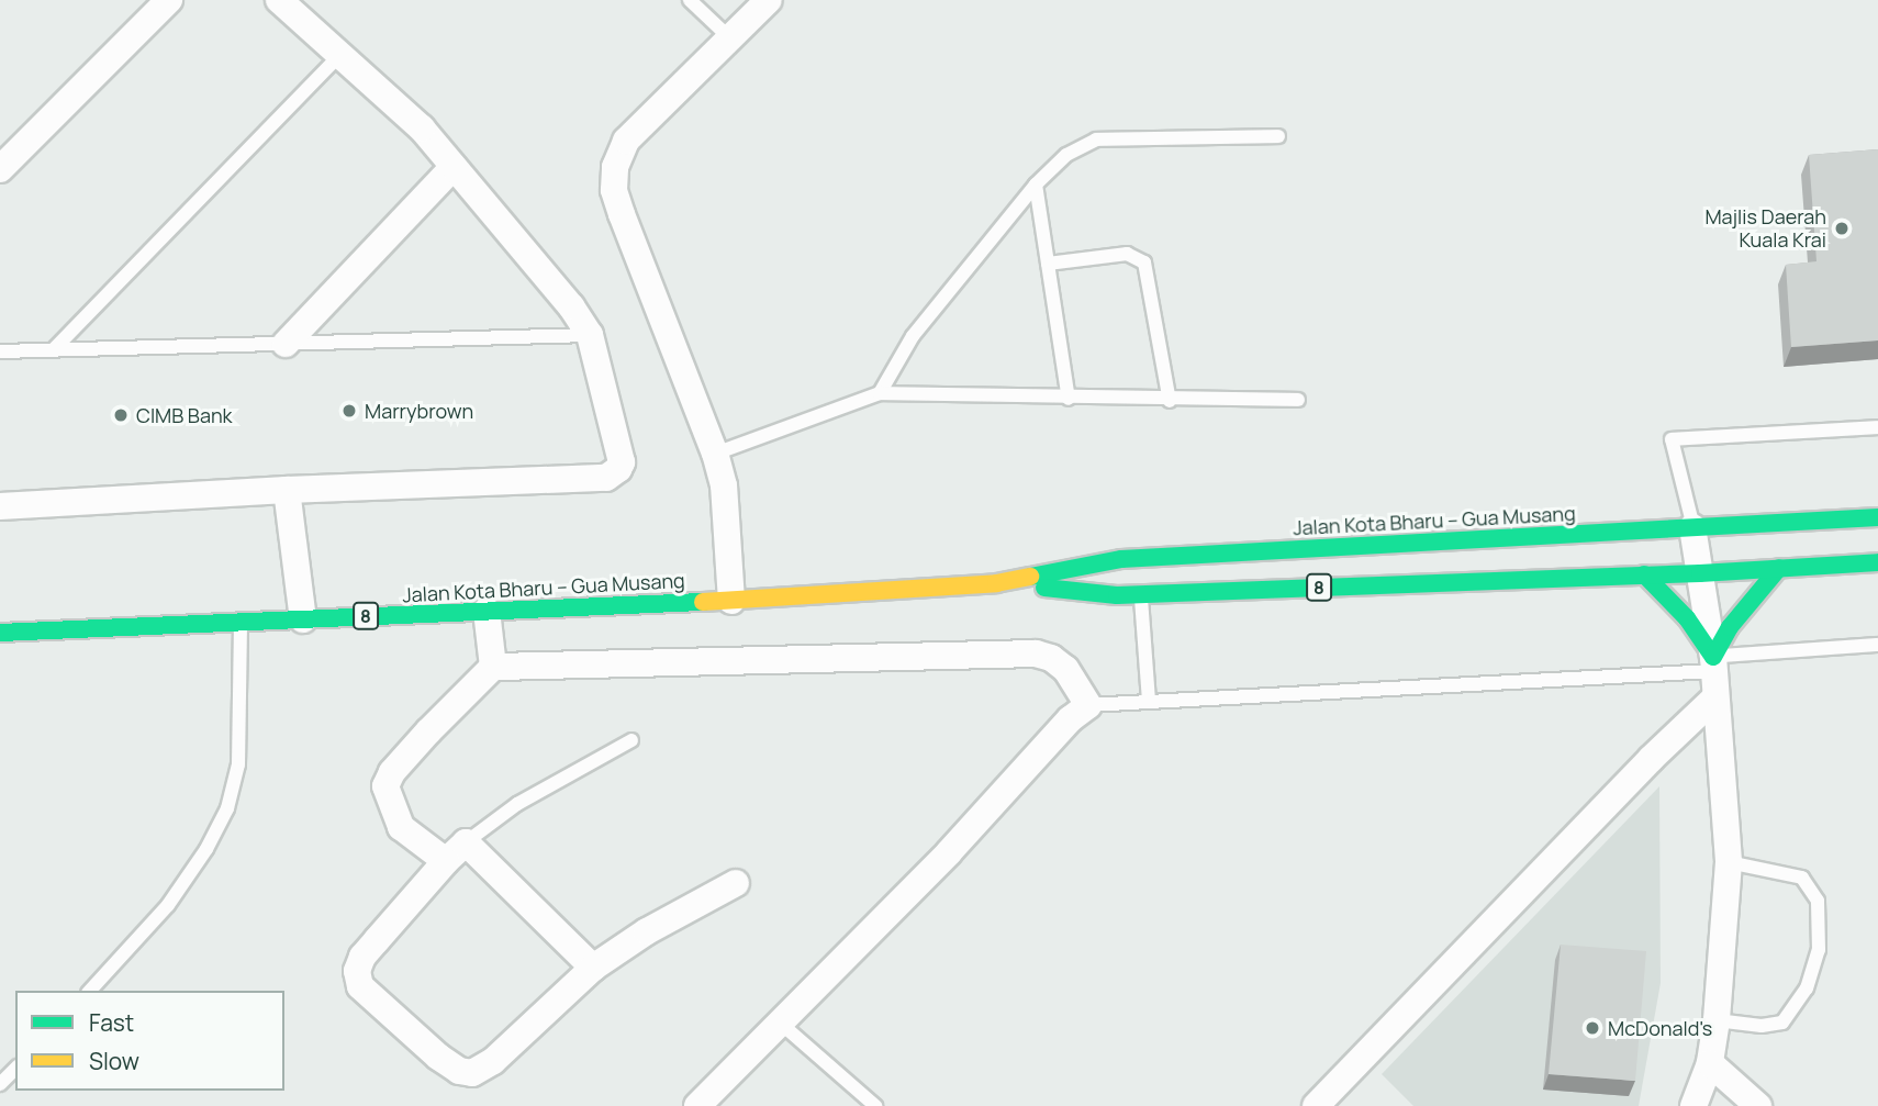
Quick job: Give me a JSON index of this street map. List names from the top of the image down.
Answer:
{
  "streets": {
    "highway": ["Jalan Kota Bharu – Gua Musang", "8"]
  },
  "places": [
    "Majlis Daerah Kuala Krai",
    "Marrybrown",
    "CIMB Bank",
    "McDonald's"
  ],
  "legend": ["Fast", "Slow"]
}
